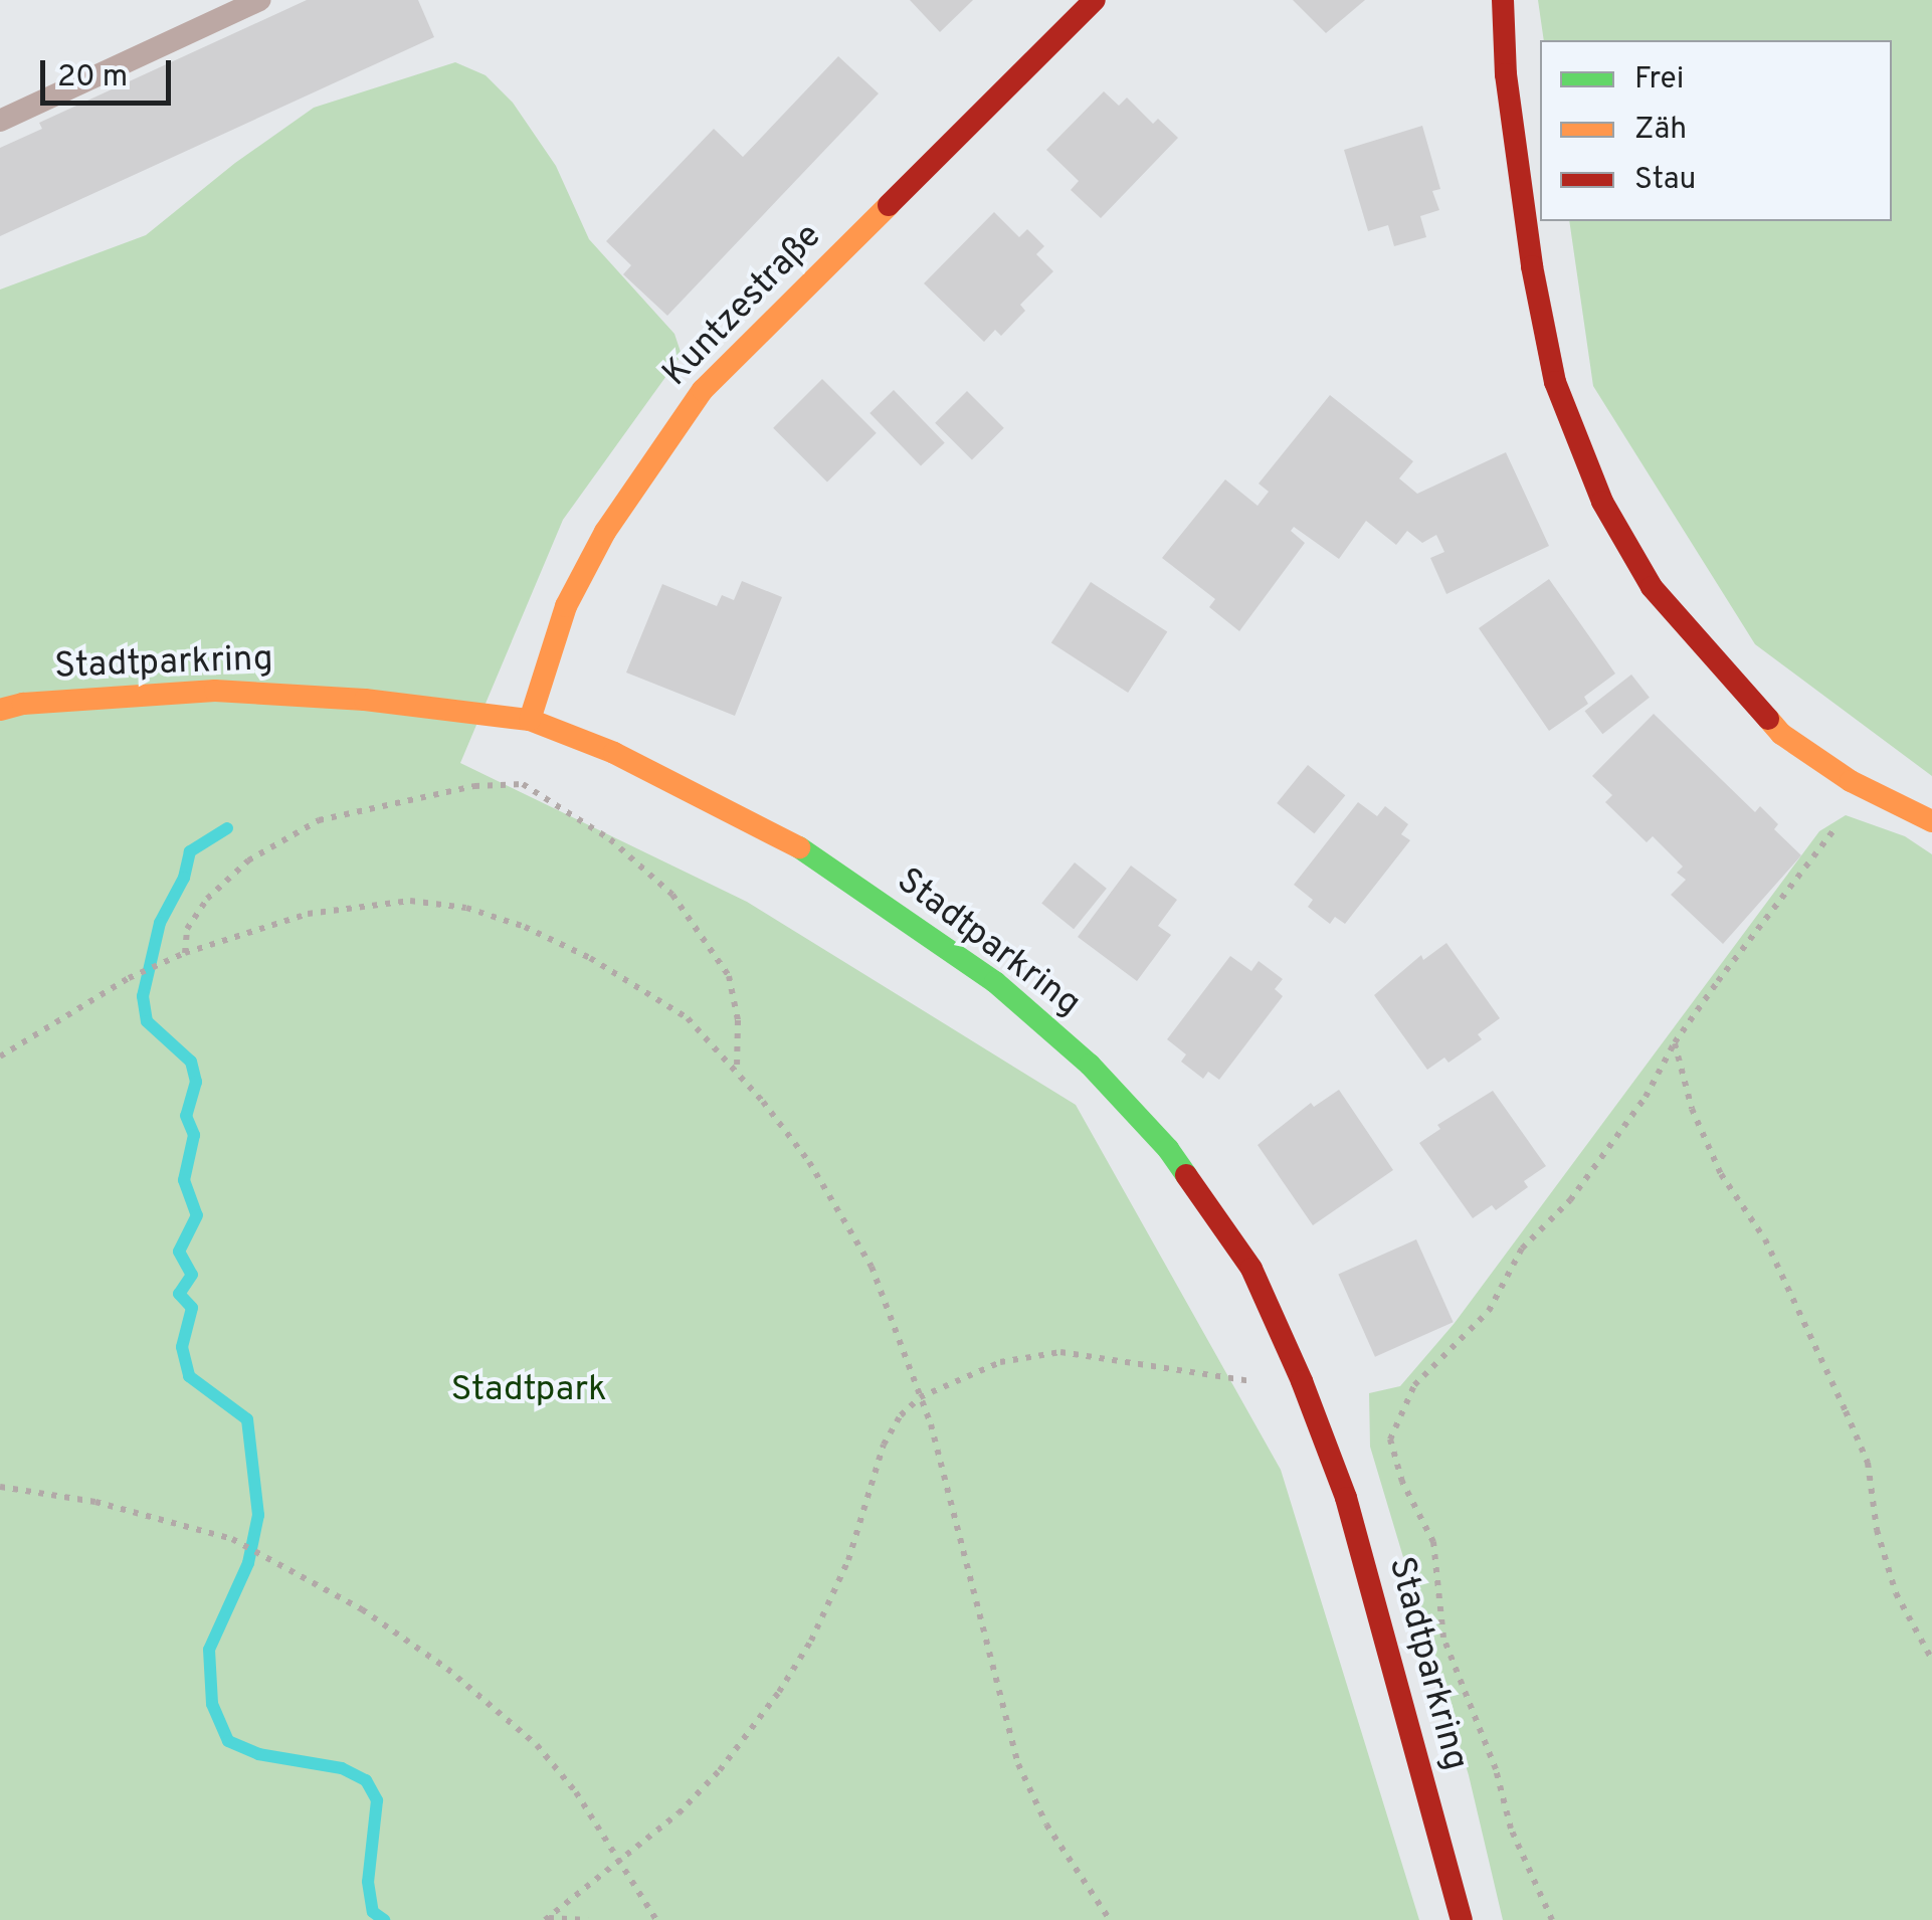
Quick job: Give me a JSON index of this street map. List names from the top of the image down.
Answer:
{
  "streets": {
    "street": ["Kuntzestraße", "Stadtparkring"]
  },
  "crossings": [
    ["Kuntzestraße", "Stadtparkring"]
  ],
  "parks": ["Stadtpark"],
  "legend": ["Frei", "Zäh", "Stau"],
  "scale_bar": "20 m"
}
